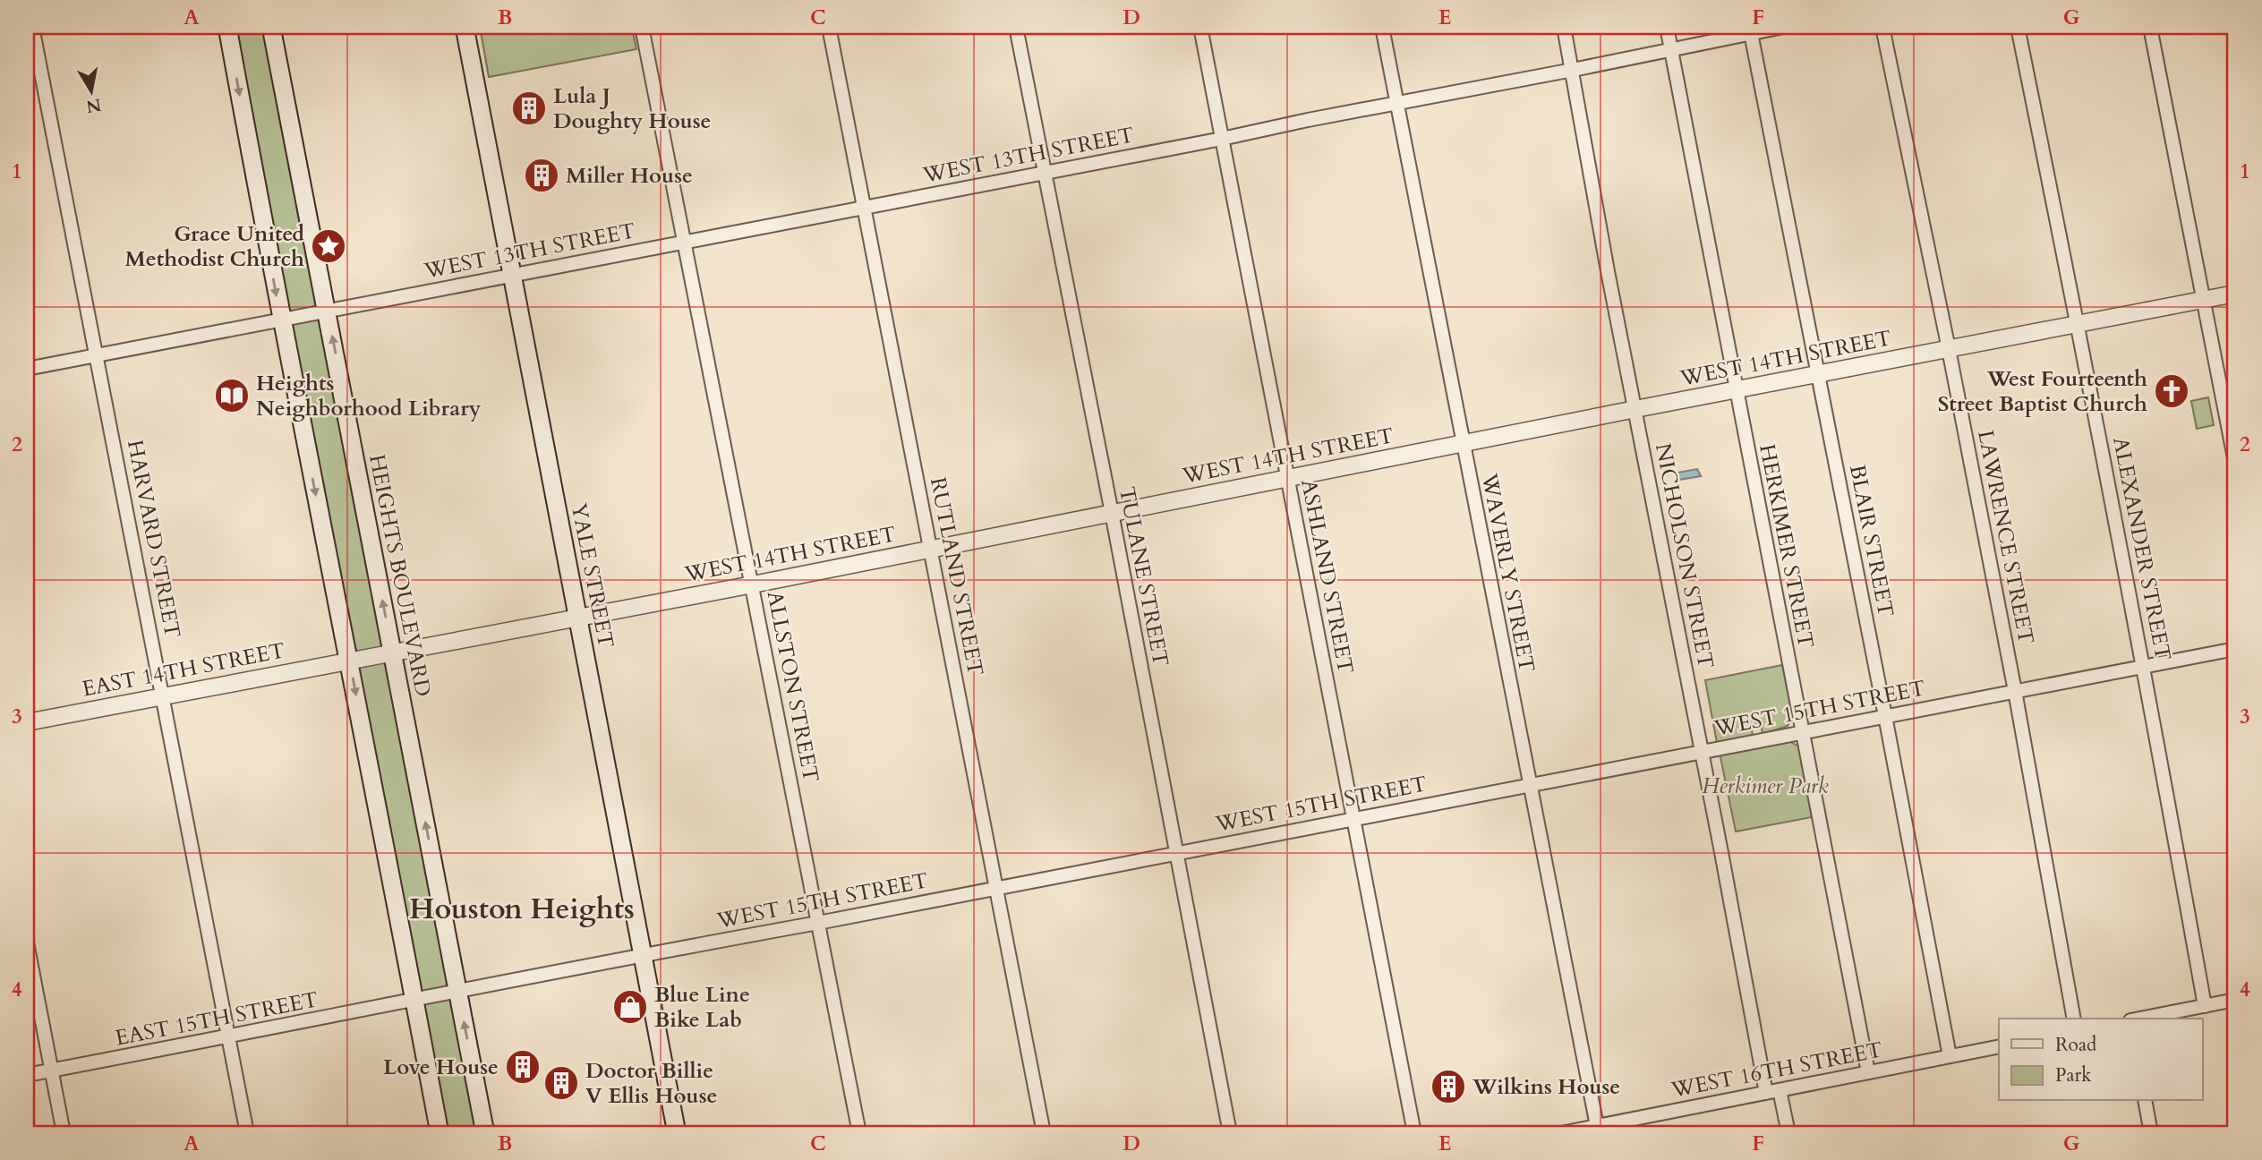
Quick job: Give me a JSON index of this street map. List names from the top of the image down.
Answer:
{
  "streets": {
    "main road": ["HEIGHTS BOULEVARD", "YALE STREET"],
    "street": [
      "WEST 13TH STREET",
      "WEST 14TH STREET",
      "LAWRENCE STREET",
      "HARVARD STREET",
      "BLAIR STREET",
      "HERKIMER STREET",
      "ALEXANDER STREET",
      "NICHOLSON STREET",
      "WAVERLY STREET",
      "RUTLAND STREET",
      "TULANE STREET",
      "ASHLAND STREET",
      "EAST 14TH STREET",
      "ALLSTON STREET",
      "WEST 15TH STREET",
      "EAST 15TH STREET",
      "WEST 16TH STREET"
    ]
  },
  "crossings": [
    ["WEST 13TH STREET", "HARVARD STREET"],
    ["WEST 13TH STREET", "BLAIR STREET"],
    ["WEST 13TH STREET", "HERKIMER STREET"],
    ["WEST 13TH STREET", "NICHOLSON STREET"],
    ["WEST 13TH STREET", "WAVERLY STREET"],
    ["WEST 13TH STREET", "HEIGHTS BOULEVARD"],
    ["WEST 13TH STREET", "YALE STREET"],
    ["WEST 13TH STREET", "RUTLAND STREET"],
    ["WEST 13TH STREET", "TULANE STREET"],
    ["WEST 13TH STREET", "ASHLAND STREET"],
    ["WEST 13TH STREET", "ALLSTON STREET"],
    ["WEST 14TH STREET", "LAWRENCE STREET"],
    ["WEST 14TH STREET", "BLAIR STREET"],
    ["WEST 14TH STREET", "HERKIMER STREET"],
    ["WEST 14TH STREET", "ALEXANDER STREET"],
    ["WEST 14TH STREET", "NICHOLSON STREET"],
    ["WEST 14TH STREET", "WAVERLY STREET"],
    ["WEST 14TH STREET", "HEIGHTS BOULEVARD"],
    ["WEST 14TH STREET", "YALE STREET"],
    ["WEST 14TH STREET", "RUTLAND STREET"],
    ["WEST 14TH STREET", "TULANE STREET"],
    ["WEST 14TH STREET", "ASHLAND STREET"],
    ["WEST 14TH STREET", "EAST 14TH STREET"],
    ["WEST 14TH STREET", "ALLSTON STREET"],
    ["LAWRENCE STREET", "WEST 15TH STREET"],
    ["HARVARD STREET", "EAST 14TH STREET"],
    ["HARVARD STREET", "EAST 15TH STREET"],
    ["BLAIR STREET", "WEST 15TH STREET"],
    ["BLAIR STREET", "WEST 16TH STREET"],
    ["HERKIMER STREET", "WEST 15TH STREET"],
    ["HERKIMER STREET", "WEST 16TH STREET"],
    ["ALEXANDER STREET", "WEST 15TH STREET"],
    ["NICHOLSON STREET", "WEST 15TH STREET"],
    ["NICHOLSON STREET", "WEST 16TH STREET"],
    ["WAVERLY STREET", "WEST 15TH STREET"],
    ["WAVERLY STREET", "WEST 16TH STREET"],
    ["HEIGHTS BOULEVARD", "WEST 15TH STREET"],
    ["YALE STREET", "WEST 15TH STREET"],
    ["RUTLAND STREET", "WEST 15TH STREET"],
    ["TULANE STREET", "WEST 15TH STREET"],
    ["ASHLAND STREET", "WEST 15TH STREET"],
    ["ALLSTON STREET", "WEST 15TH STREET"],
    ["WEST 15TH STREET", "EAST 15TH STREET"]
  ],
  "districts": ["Houston Heights"],
  "parks": ["Herkimer Park"],
  "places": {
    "building": [
      "Lula J Doughty House",
      "Miller House",
      "Love House",
      "Doctor Billie V Ellis House",
      "Wilkins House"
    ],
    "place": ["Grace United Methodist Church"],
    "church": ["West Fourteenth Street Baptist Church"],
    "library": ["Heights Neighborhood Library"],
    "shop": ["Blue Line Bike Lab"]
  },
  "legend": ["Road", "Park"],
  "north": "bottom",
  "grid": {
    "columns": [
      "A",
      "B",
      "C",
      "D",
      "E",
      "F",
      "G"
    ],
    "rows": [
      "1",
      "2",
      "3",
      "4"
    ]
  }
}
